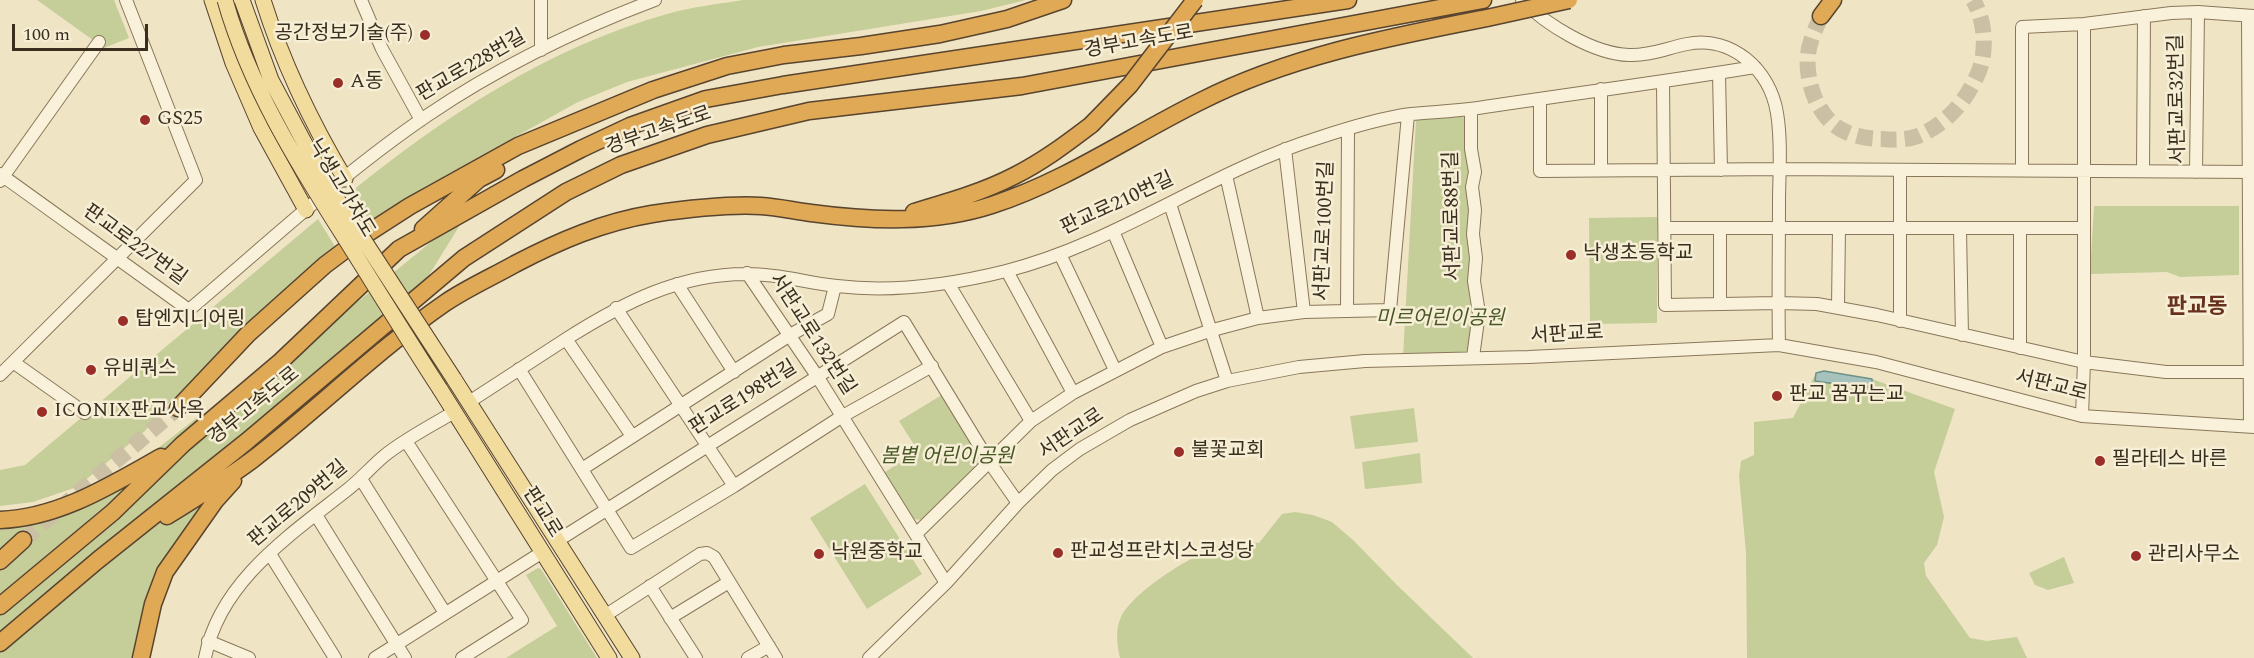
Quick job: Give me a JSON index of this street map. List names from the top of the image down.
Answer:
{
  "streets": {
    "highway": ["경부고속도로"],
    "main road": ["낙생고가차도", "판교로"],
    "street": [
      "판교로228번길",
      "서판교로32번길",
      "판교로210번길",
      "서판교로88번길",
      "서판교로100번길",
      "판교로227번길",
      "서판교로132번길",
      "서판교로",
      "판교로198번길",
      "판교로209번길"
    ]
  },
  "crossings": [
    ["판교로228번길", "판교로227번길"],
    ["서판교로32번길", "서판교로"],
    ["낙생고가차도", "판교로"],
    ["판교로210번길", "서판교로88번길"],
    ["판교로210번길", "서판교로100번길"],
    ["판교로210번길", "서판교로132번길"],
    ["판교로210번길", "판교로"],
    ["서판교로88번길", "서판교로"],
    ["서판교로132번길", "서판교로"],
    ["서판교로132번길", "판교로198번길"],
    ["판교로198번길", "판교로"],
    ["판교로209번길", "판교로"]
  ],
  "districts": ["판교동"],
  "parks": ["미르어린이공원", "봄볕 어린이공원"],
  "places": [
    "공간정보기술(주)",
    "A동",
    "GS25",
    "낙생초등학교",
    "탑엔지니어링",
    "유비쿼스",
    "판교 꿈꾸는교",
    "ICONIX판교사옥",
    "불꽃교회",
    "필라테스 바른",
    "판교성프란치스코성당",
    "낙원중학교",
    "관리사무소"
  ],
  "scale_bar": "100 m"
}
